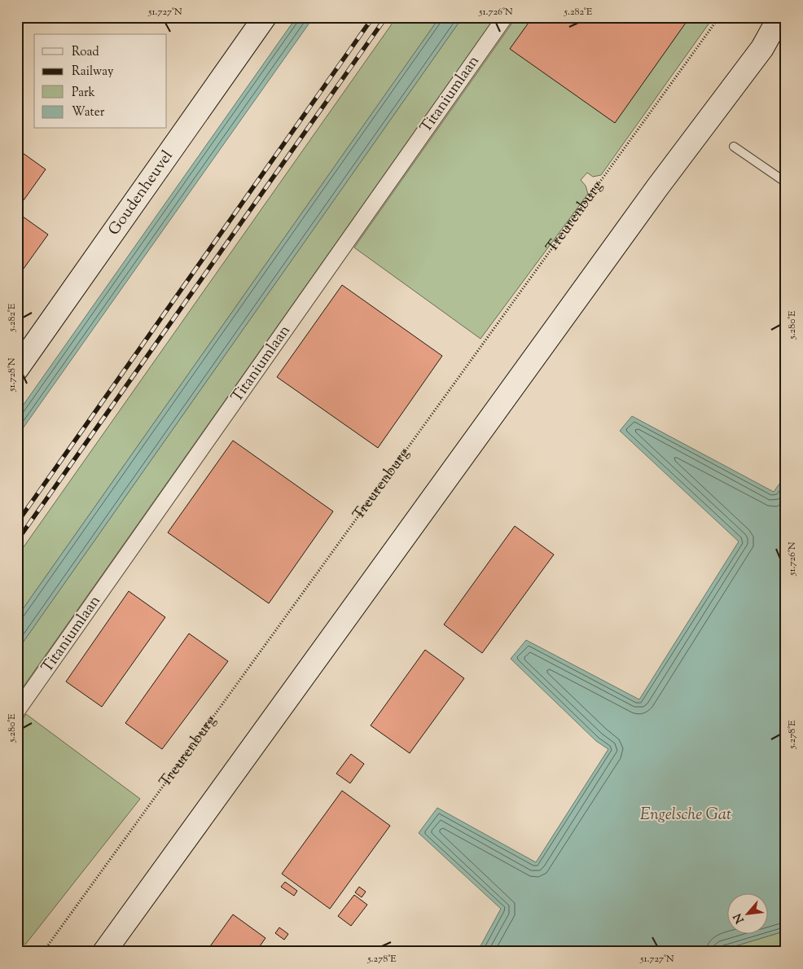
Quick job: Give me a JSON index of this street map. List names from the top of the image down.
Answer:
{
  "streets": {
    "main road": ["Goudenheuvel"],
    "street": ["Titaniumlaan"],
    "path": ["Treurenburg"]
  },
  "water": ["Engelsche Gat"],
  "legend": [
    "Road",
    "Railway",
    "Park",
    "Water"
  ],
  "north": "bottom left",
  "coordinates": [
    "51.727°N",
    "51.726°N",
    "5.282°E",
    "5.280°E",
    "51.728°N",
    "5.278°E"
  ]
}
